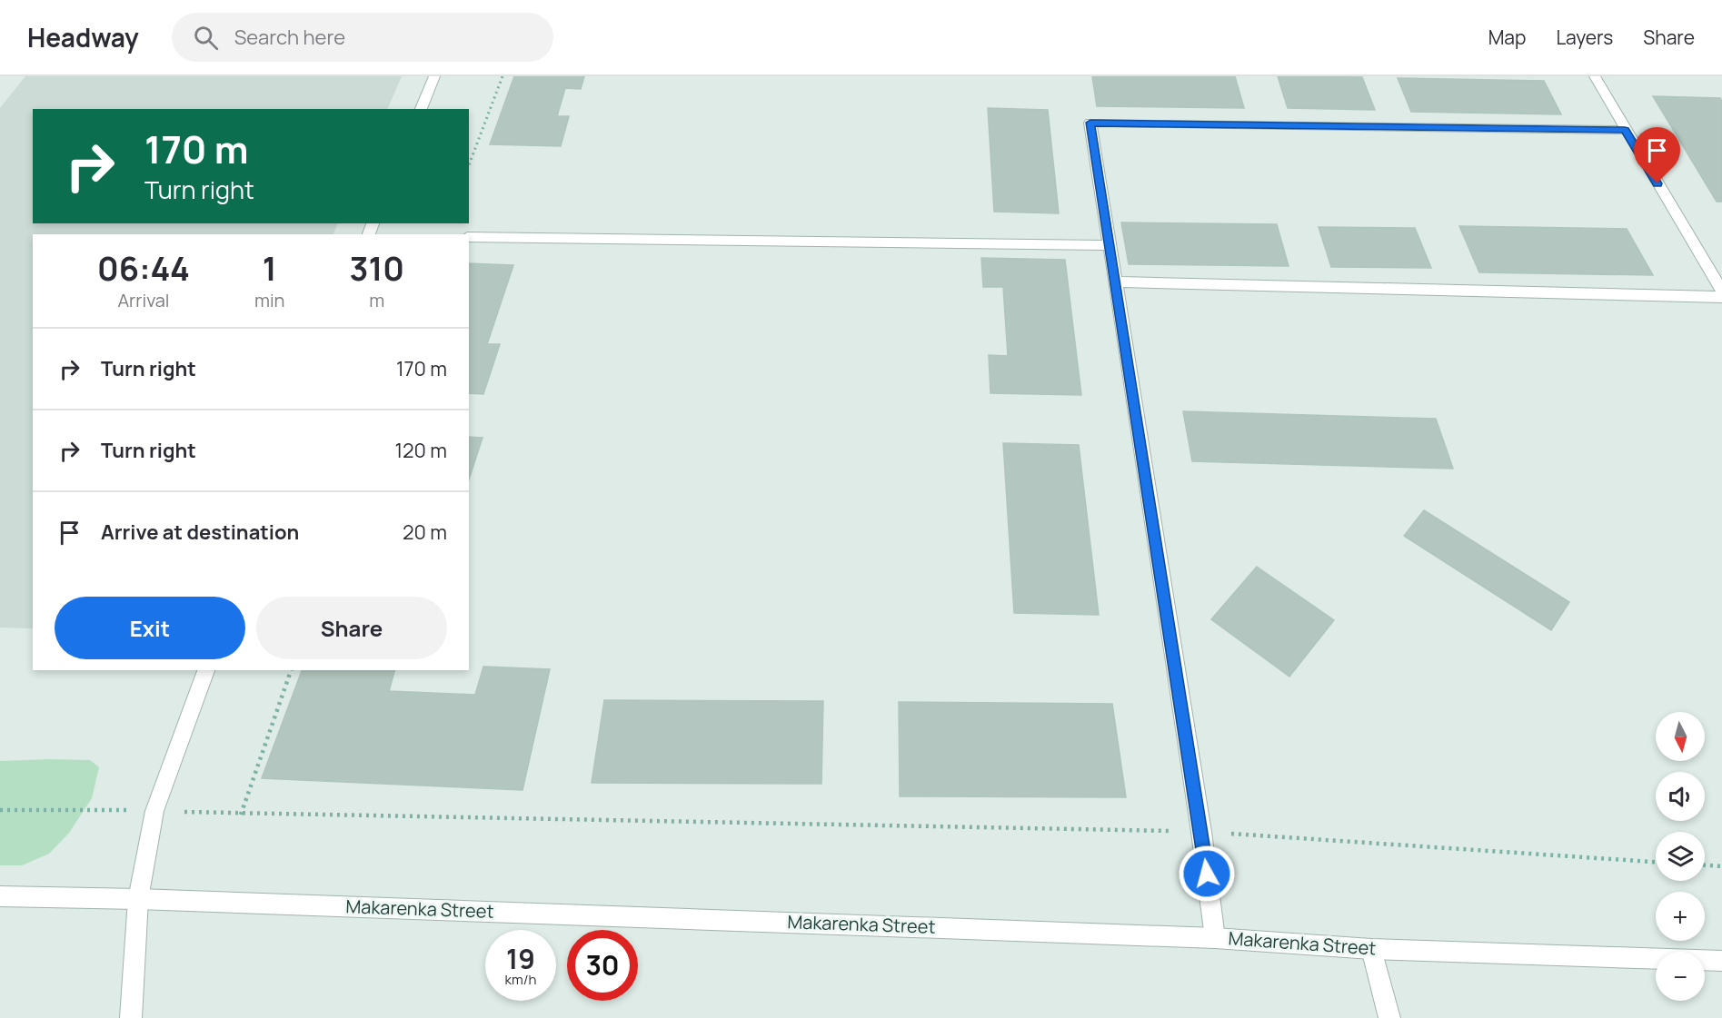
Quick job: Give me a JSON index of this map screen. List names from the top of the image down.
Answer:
{
  "streets": {
    "street": ["Makarenka Street"]
  },
  "north": "bottom",
  "page": {
    "header": "Headway",
    "search": "Search here",
    "nav": ["Map", "Layers", "Share"],
    "turn": ["170 m", "Turn right"],
    "eta": [
      "06:44",
      "Arrival",
      "1",
      "min",
      "310",
      "m"
    ],
    "list": [
      {
        "name": "Turn right",
        "value": "170 m"
      },
      {
        "name": "Turn right",
        "value": "120 m"
      },
      {
        "name": "Arrive at destination",
        "value": "20 m"
      }
    ],
    "buttons": ["Exit", "Share"],
    "map_buttons": ["+", "−"],
    "speed": "19 km/h",
    "limit": "30"
  }
}
